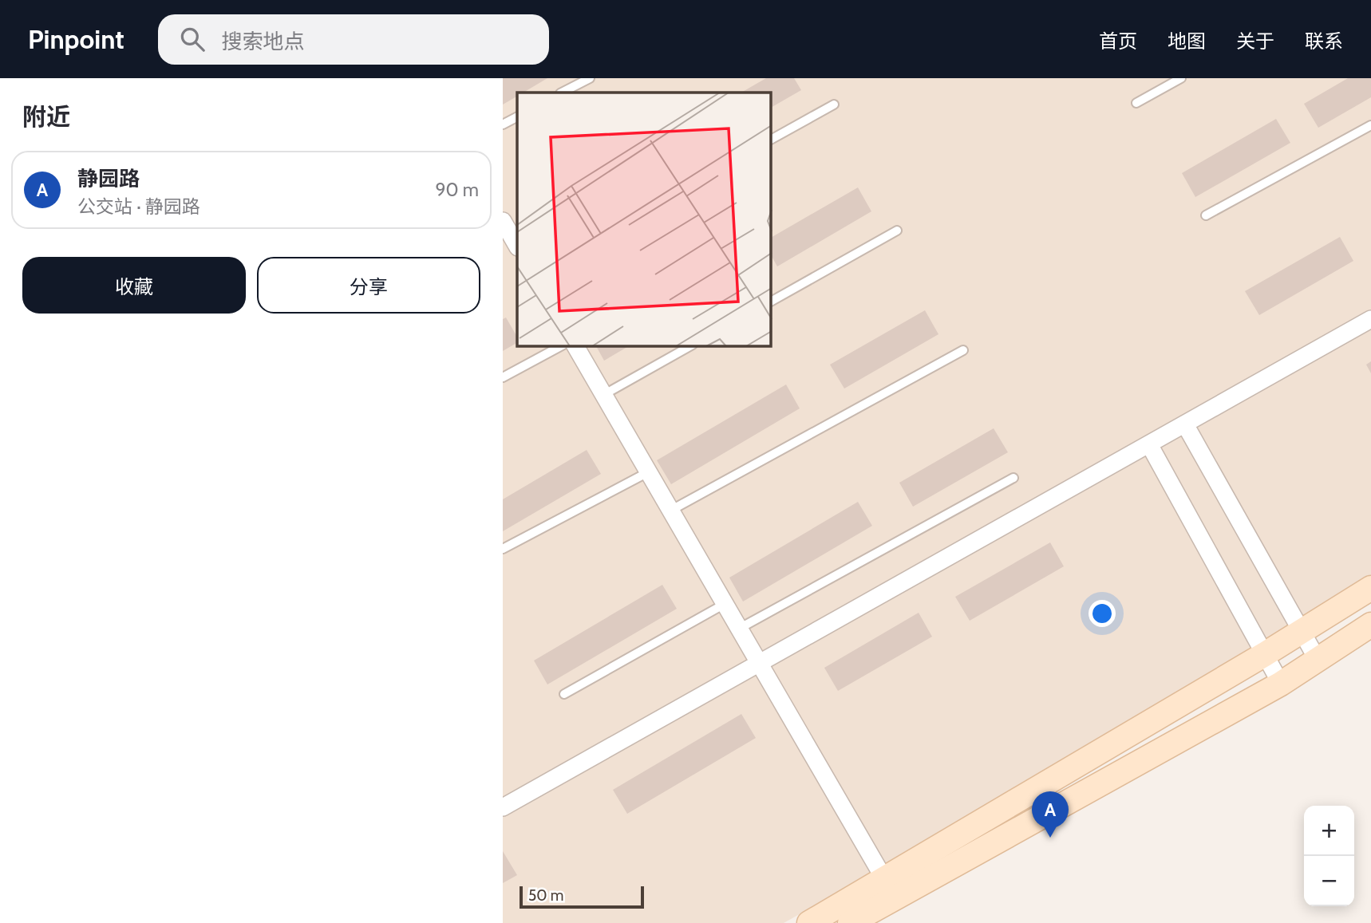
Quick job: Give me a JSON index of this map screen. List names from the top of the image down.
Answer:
{
  "scale_bar": "50 m",
  "page": {
    "header": "Pinpoint",
    "search": "搜索地点",
    "nav": [
      "首页",
      "地图",
      "关于",
      "联系"
    ],
    "heading": "附近",
    "list": [
      {
        "mark": "A",
        "name": "静园路",
        "note": "公交站 · 静园路",
        "value": "90 m"
      }
    ],
    "buttons": ["收藏", "分享"],
    "pins": "A",
    "map_buttons": ["+", "−"],
    "scale": "50 m"
  }
}
